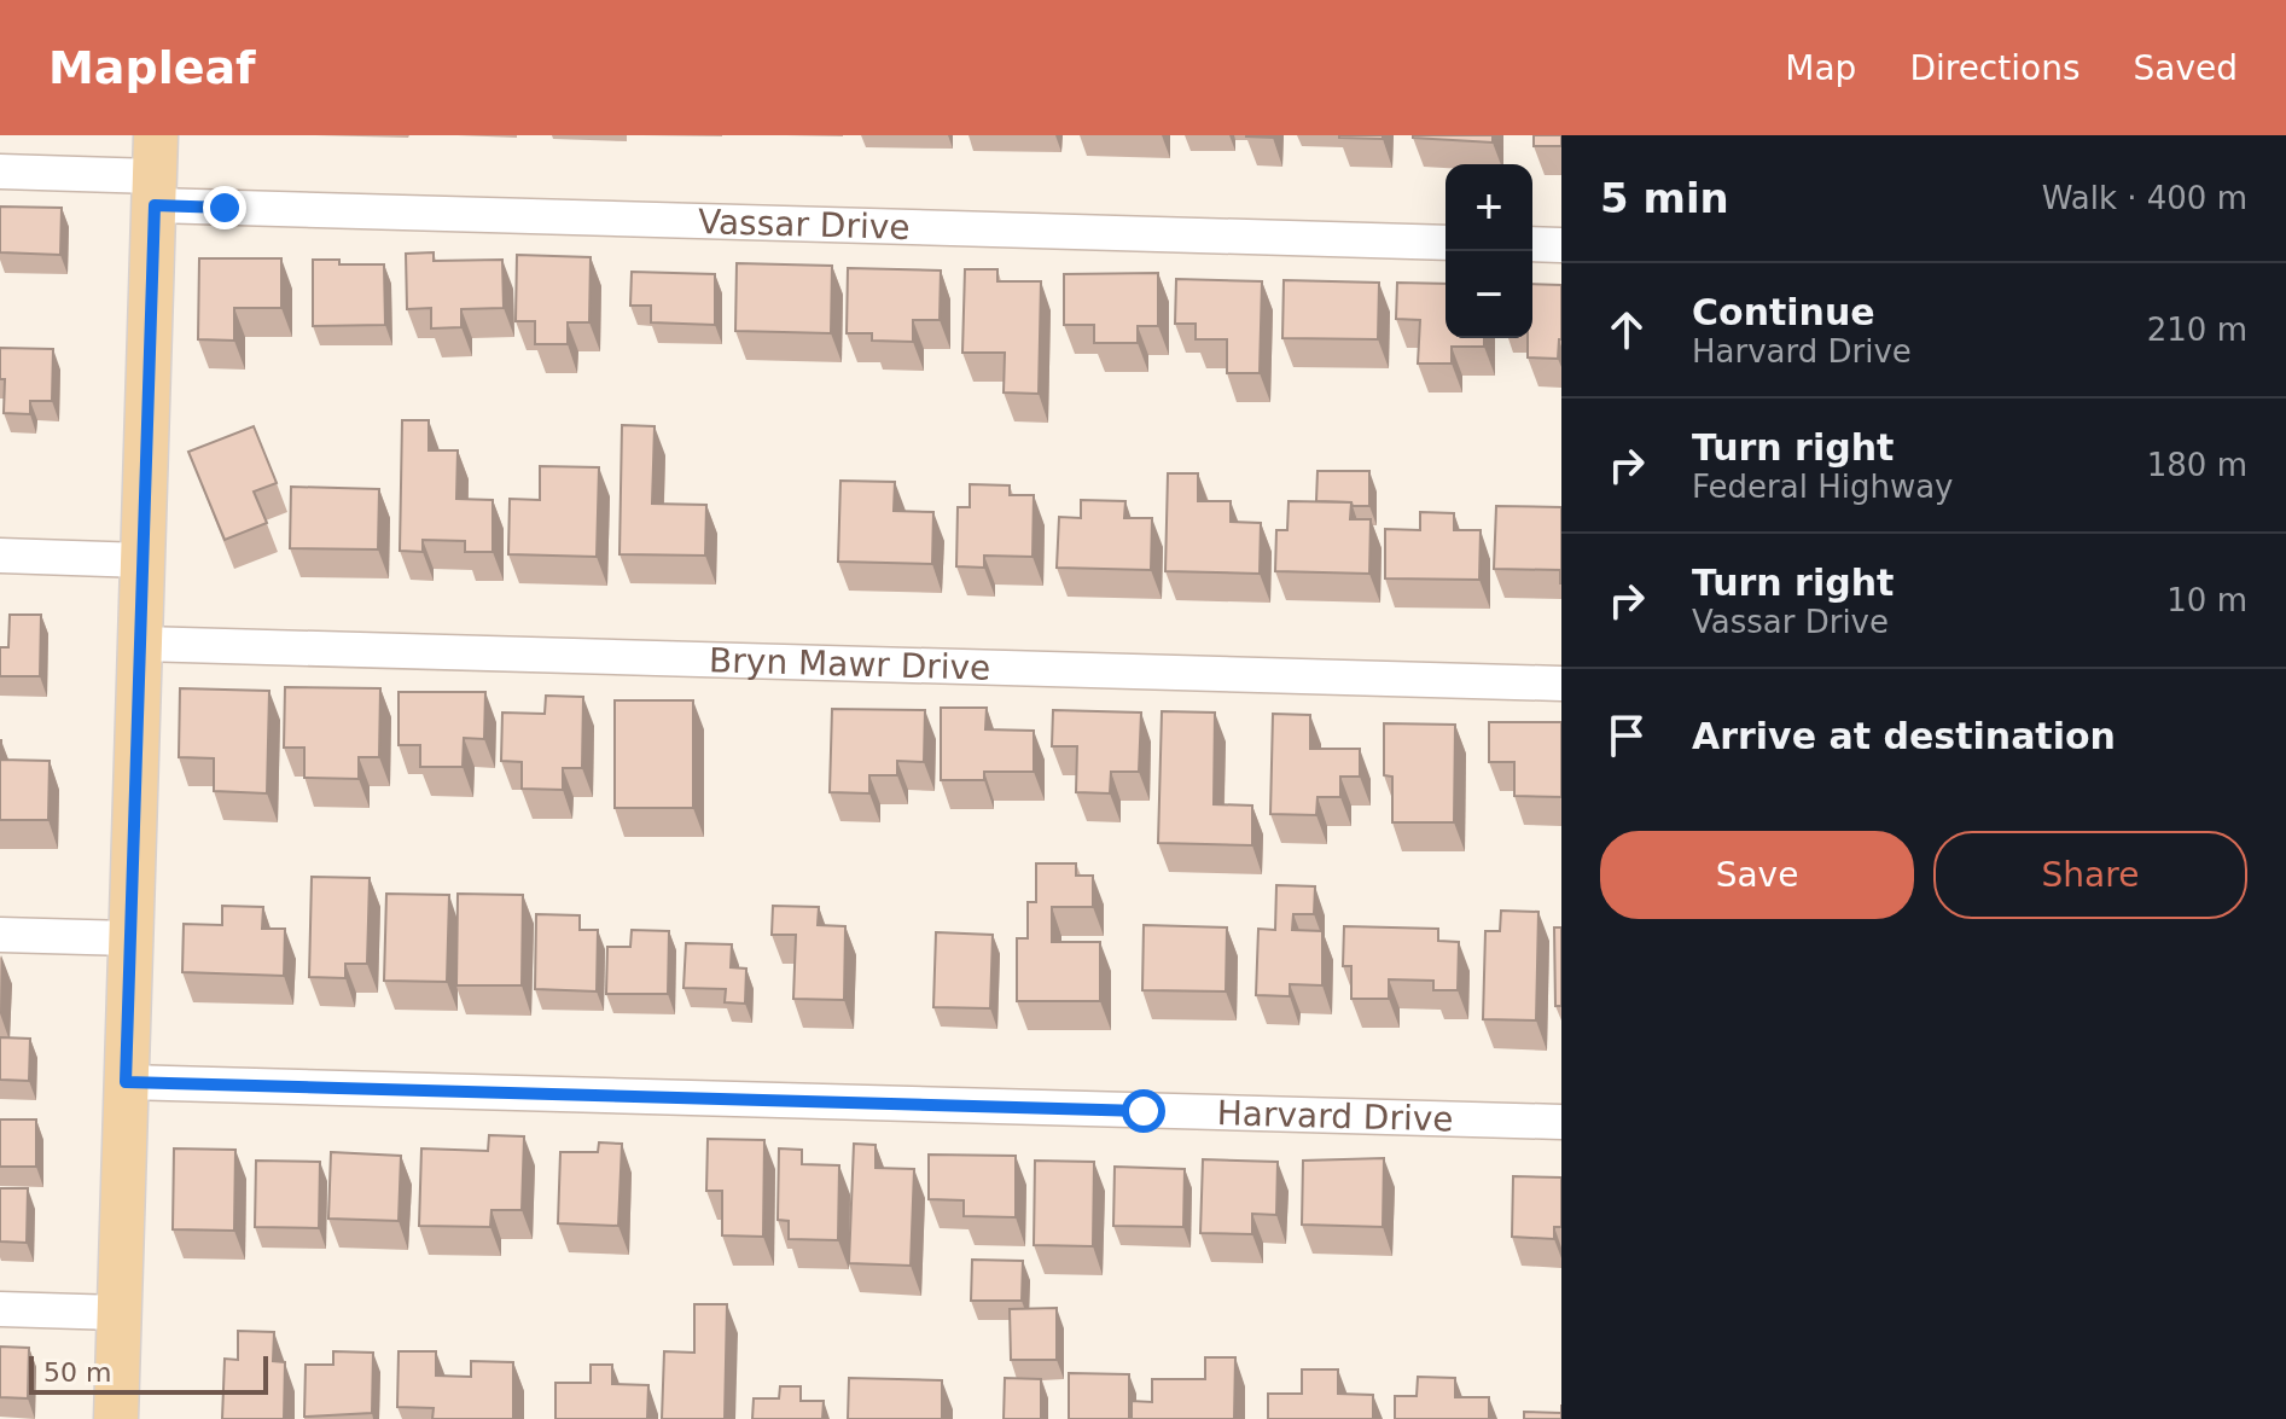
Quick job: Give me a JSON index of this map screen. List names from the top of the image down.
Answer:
{
  "streets": {
    "street": ["Vassar Drive", "Bryn Mawr Drive", "Harvard Drive"]
  },
  "scale_bar": "50 m",
  "page": {
    "header": "Mapleaf",
    "nav": ["Map", "Directions", "Saved"],
    "heading": ["5 min", "Walk · 400 m"],
    "map_buttons": ["+", "−"],
    "list": [
      ["Continue", "Harvard Drive", "210 m"],
      ["Turn right", "Federal Highway", "180 m"],
      ["Turn right", "Vassar Drive", "10 m"],
      "Arrive at destination"
    ],
    "buttons": ["Save", "Share"],
    "scale": "50 m"
  }
}
